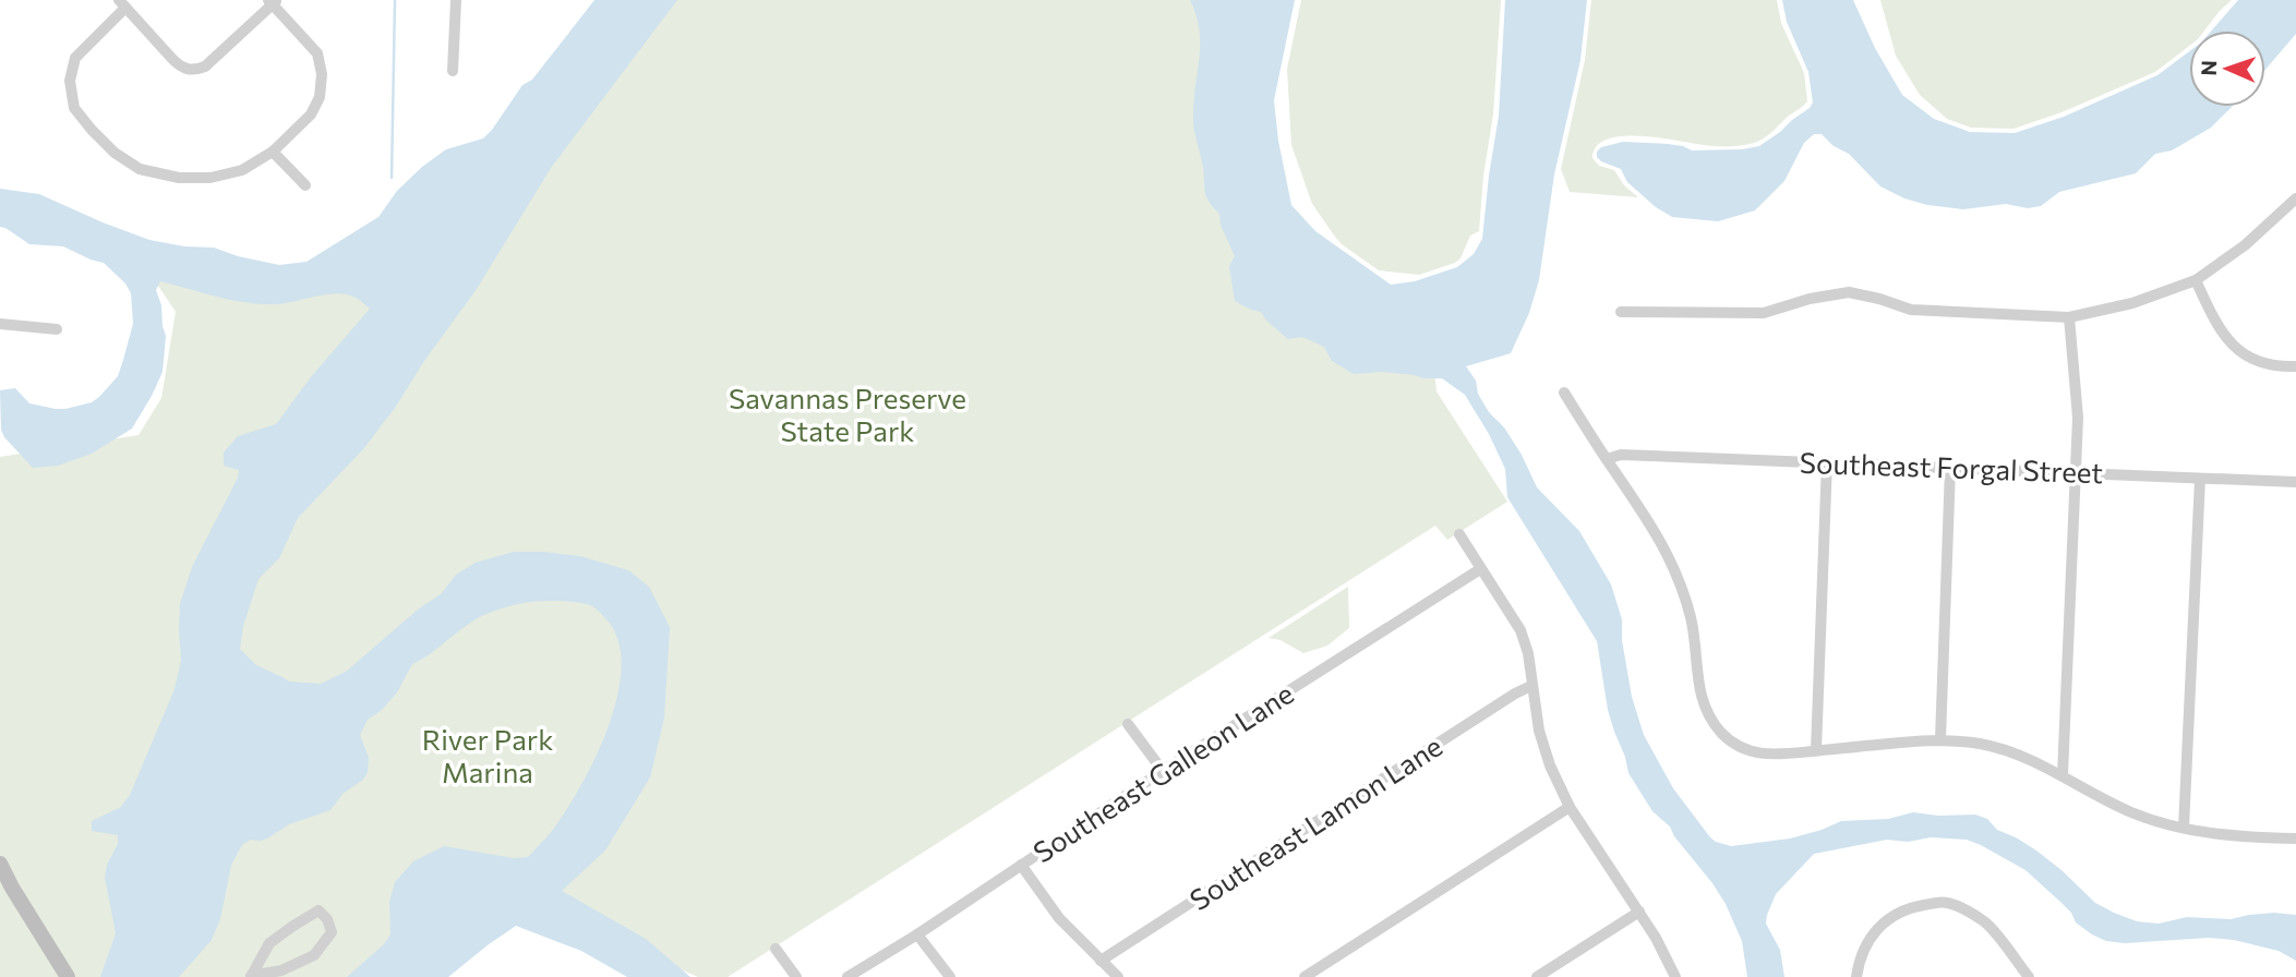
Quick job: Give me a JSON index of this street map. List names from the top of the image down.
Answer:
{
  "streets": {
    "street": ["Southeast Forgal Street", "Southeast Galleon Lane", "Southeast Lamon Lane"]
  },
  "parks": ["Savannas Preserve State Park", "River Park Marina"],
  "north": "left"
}
